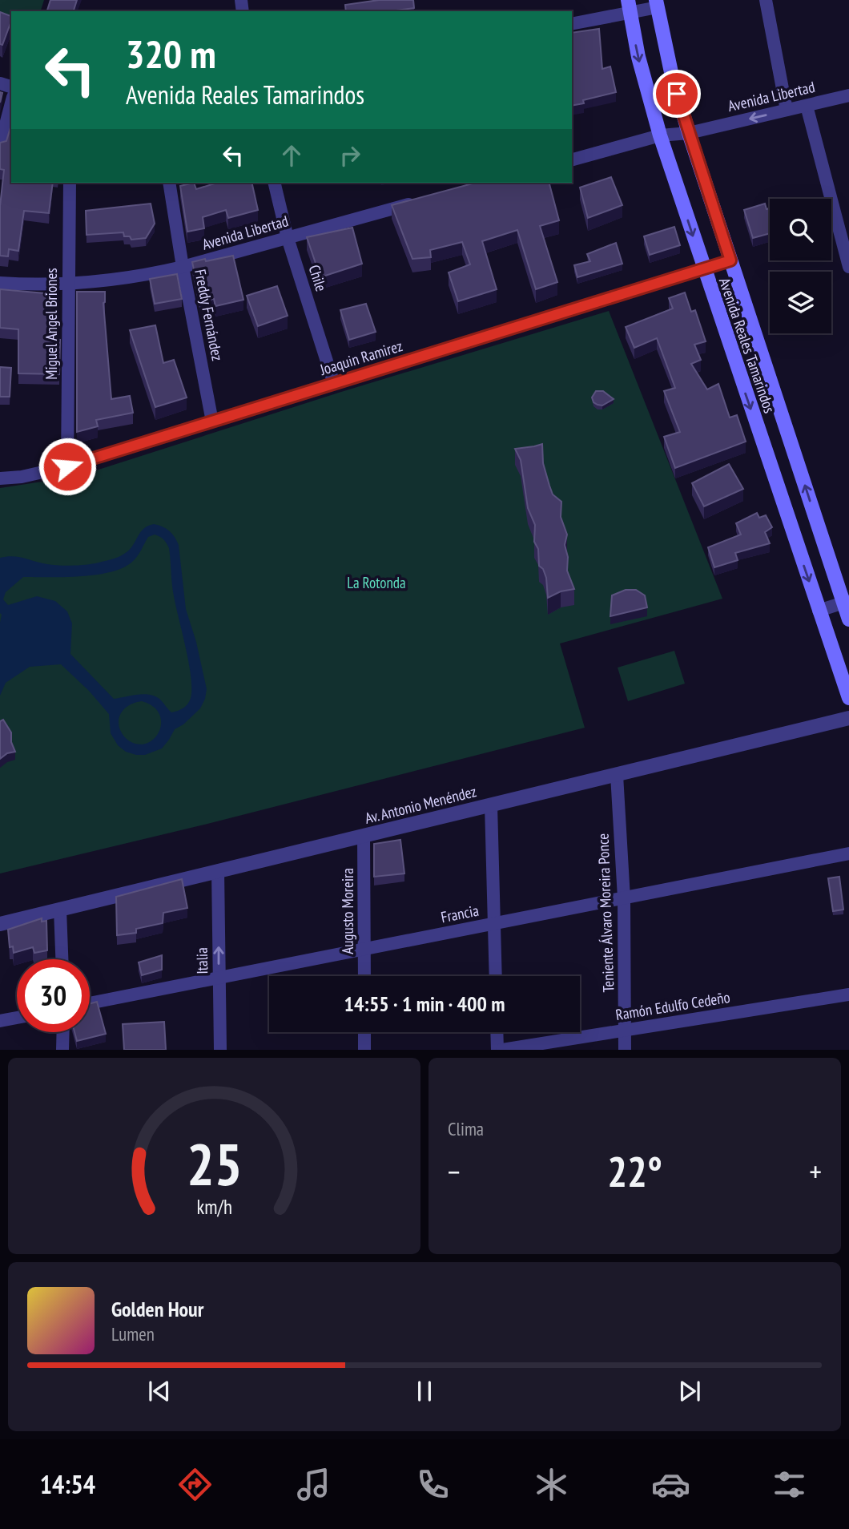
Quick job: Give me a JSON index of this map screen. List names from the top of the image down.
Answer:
{
  "streets": {
    "main road": ["Avenida Reales Tamarindos"],
    "street": [
      "Avenida Libertad",
      "Chile",
      "Freddy Fernández",
      "Miguel Angel Briones",
      "Joaquin Ramirez",
      "Av. Antonio Menéndez",
      "Augusto Moreira",
      "Teniente Álvaro Moreira Ponce",
      "Francia",
      "Italia",
      "Ramón Edulfo Cedeño"
    ]
  },
  "crossings": [
    ["Avenida Libertad", "Chile"],
    ["Avenida Libertad", "Freddy Fernández"],
    ["Avenida Libertad", "Miguel Angel Briones"],
    ["Avenida Libertad", "Avenida Reales Tamarindos"],
    ["Chile", "Joaquin Ramirez"],
    ["Freddy Fernández", "Joaquin Ramirez"],
    ["Miguel Angel Briones", "Joaquin Ramirez"],
    ["Avenida Reales Tamarindos", "Joaquin Ramirez"],
    ["Av. Antonio Menéndez", "Augusto Moreira"],
    ["Av. Antonio Menéndez", "Teniente Álvaro Moreira Ponce"],
    ["Av. Antonio Menéndez", "Italia"],
    ["Augusto Moreira", "Francia"],
    ["Teniente Álvaro Moreira Ponce", "Francia"],
    ["Teniente Álvaro Moreira Ponce", "Ramón Edulfo Cedeño"],
    ["Francia", "Italia"]
  ],
  "one_way": ["Italia"],
  "parks": ["La Rotonda"],
  "page": {
    "turn": ["320 m", "Avenida Reales Tamarindos"],
    "limit": "30",
    "trip": "14:55 · 1 min · 400 m",
    "tile": "Clima",
    "heat": ["−", "22°", "+"],
    "song": ["Golden Hour", "Lumen"],
    "tabs": "14:54",
    "gauge": ["25", "km/h"]
  }
}
